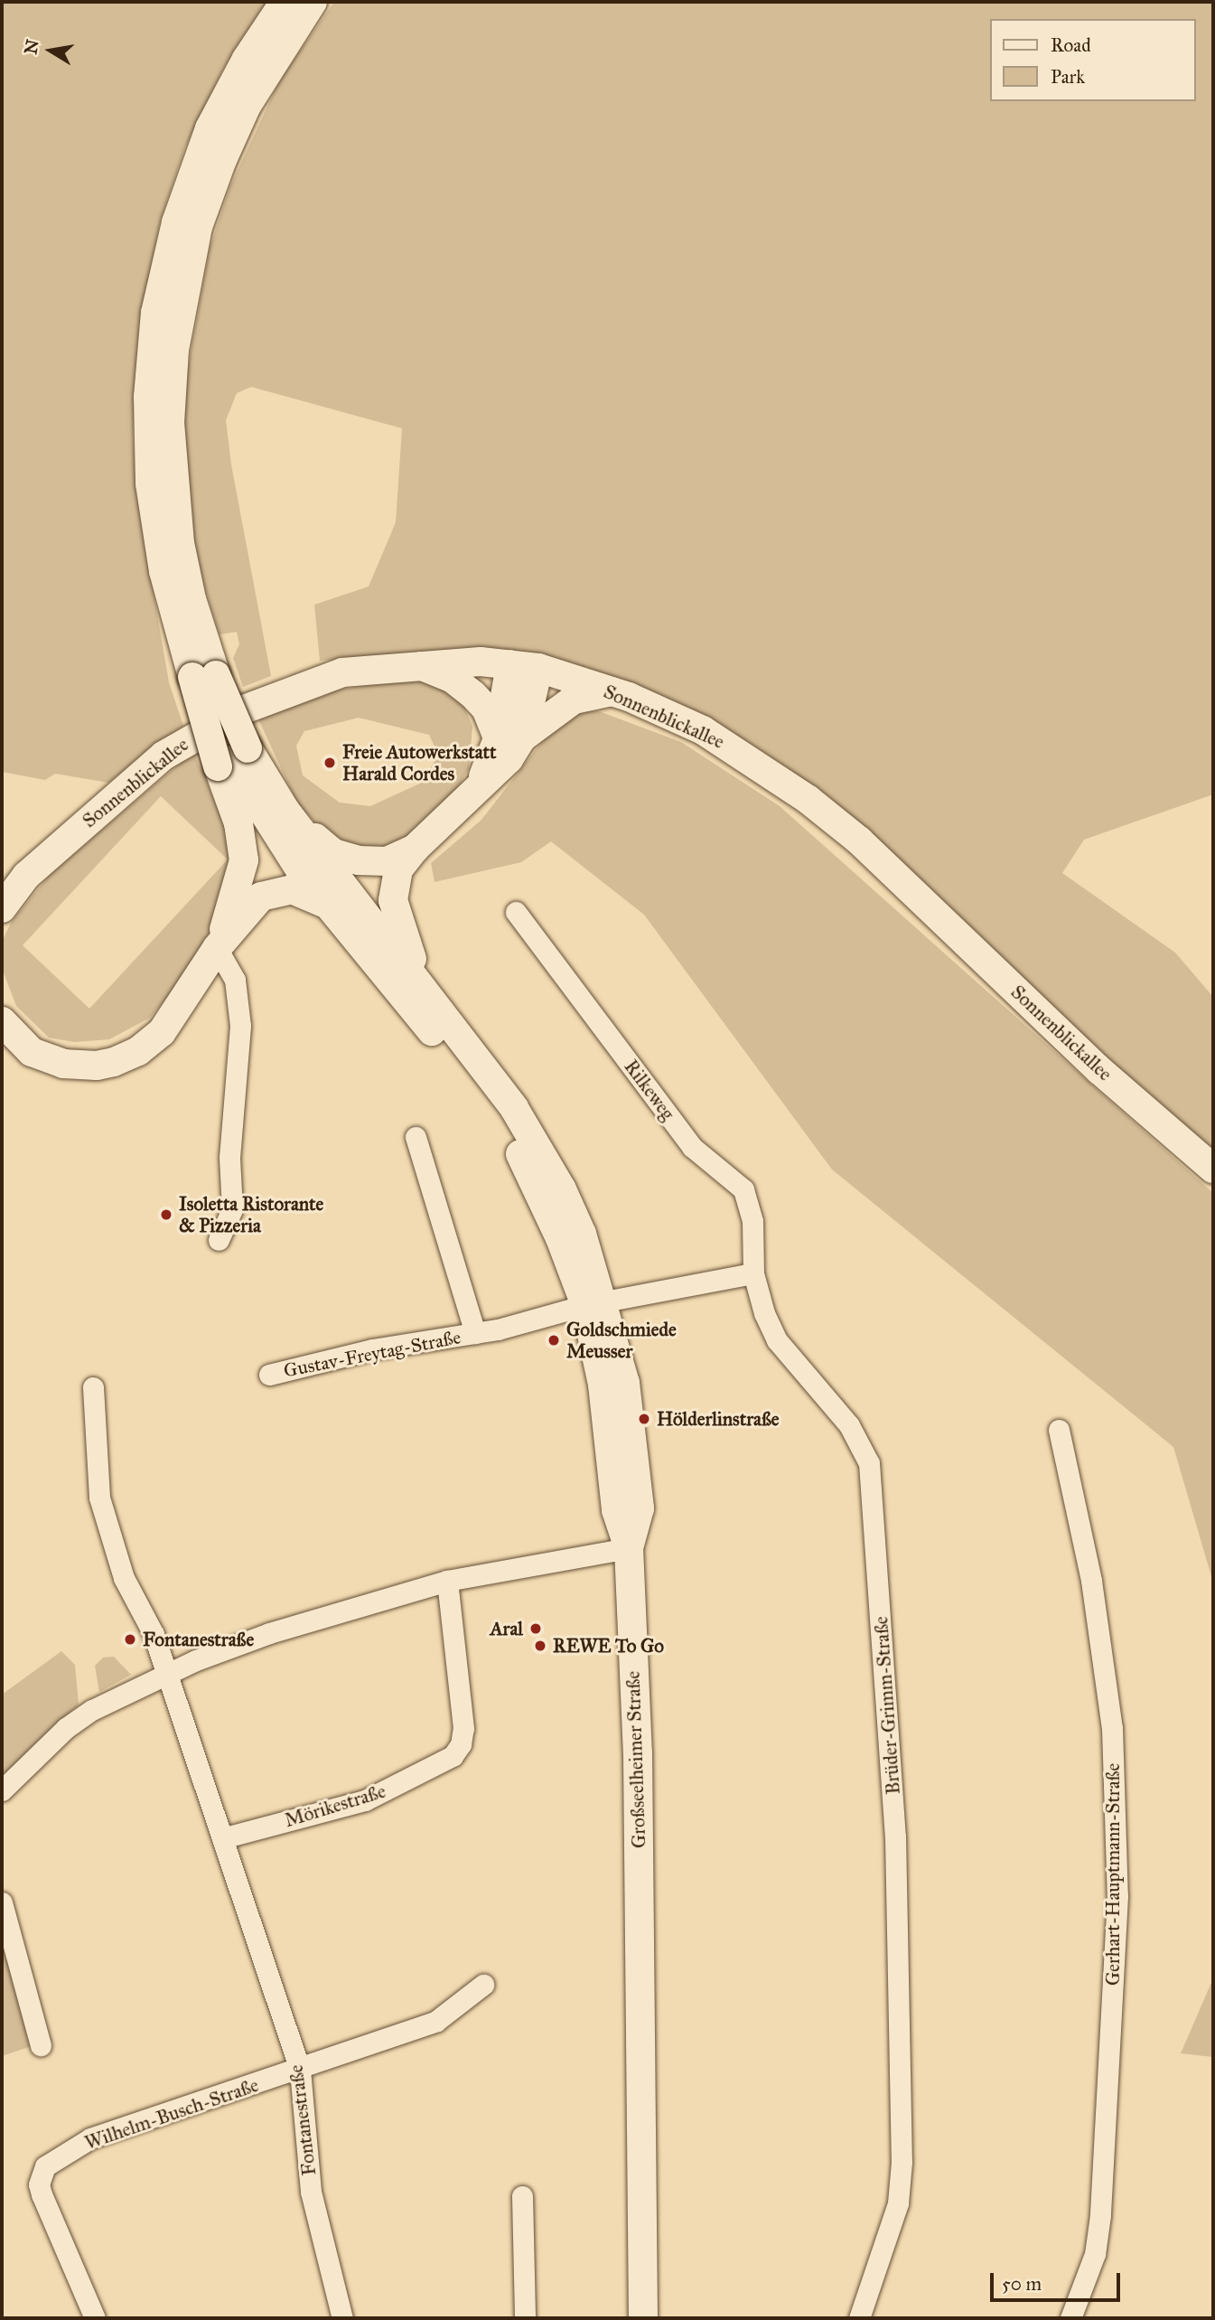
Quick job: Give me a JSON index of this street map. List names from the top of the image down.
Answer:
{
  "streets": {
    "main road": ["Sonnenblickallee", "Großseelheimer Straße"],
    "street": [
      "Rilkeweg",
      "Gustav-Freytag-Straße",
      "Brüder-Grimm-Straße",
      "Mörikestraße",
      "Gerhart-Hauptmann-Straße",
      "Wilhelm-Busch-Straße",
      "Fontanestraße"
    ]
  },
  "crossings": [
    ["Rilkeweg", "Brüder-Grimm-Straße"],
    ["Gustav-Freytag-Straße", "Großseelheimer Straße"],
    ["Mörikestraße", "Fontanestraße"],
    ["Wilhelm-Busch-Straße", "Fontanestraße"]
  ],
  "places": [
    "Freie Autowerkstatt Harald Cordes",
    "Isoletta Ristorante & Pizzeria",
    "Goldschmiede Meusser",
    "Hölderlinstraße",
    "Aral",
    "Fontanestraße",
    "REWE To Go"
  ],
  "legend": ["Road", "Park"],
  "scale_bar": "50 m",
  "north": "left"
}
